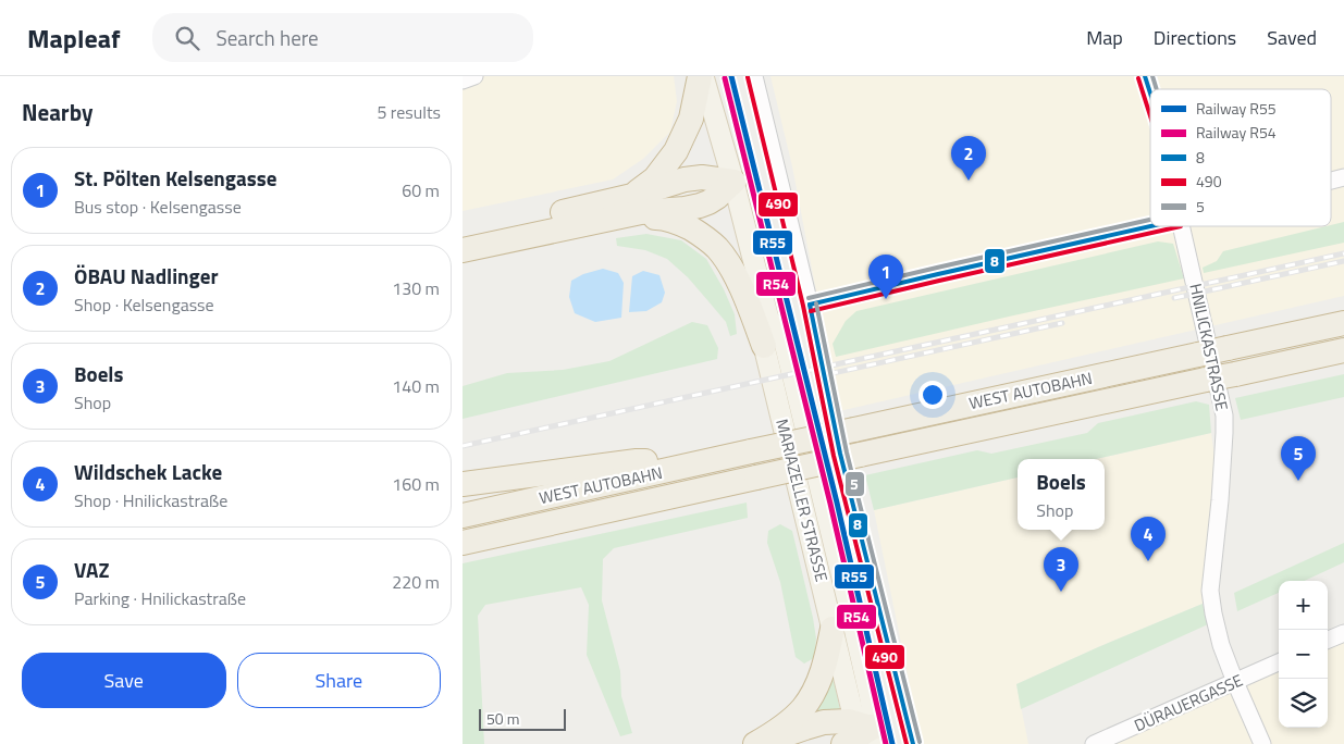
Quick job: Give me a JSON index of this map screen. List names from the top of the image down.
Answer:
{
  "streets": {
    "highway": ["WEST AUTOBAHN"],
    "main road": ["MARIAZELLER STRASSE"],
    "street": ["HNILICKASTRASSE", "DÜRAUERGASSE"]
  },
  "crossings": [
    ["HNILICKASTRASSE", "DÜRAUERGASSE"]
  ],
  "lines": [
    "rail line R55",
    "transit line 8",
    "transit line 5",
    "transit line 490",
    "rail line R54"
  ],
  "legend": [
    "Railway R55",
    "Railway R54",
    "8",
    "490",
    "5"
  ],
  "scale_bar": "50 m",
  "page": {
    "header": "Mapleaf",
    "search": "Search here",
    "nav": ["Map", "Directions", "Saved"],
    "heading": ["Nearby", "5 results"],
    "pins": [
      "2",
      "1",
      "5",
      "4",
      "3"
    ],
    "list": [
      {
        "mark": "1",
        "name": "St. Pölten Kelsengasse",
        "note": "Bus stop · Kelsengasse",
        "value": "60 m"
      },
      {
        "mark": "2",
        "name": "ÖBAU Nadlinger",
        "note": "Shop · Kelsengasse",
        "value": "130 m"
      },
      {
        "mark": "3",
        "name": "Boels",
        "note": "Shop",
        "value": "140 m"
      },
      {
        "mark": "4",
        "name": "Wildschek Lacke",
        "note": "Shop · Hnilickastraße",
        "value": "160 m"
      },
      {
        "mark": "5",
        "name": "VAZ",
        "note": "Parking · Hnilickastraße",
        "value": "220 m"
      }
    ],
    "popup": ["Boels", "Shop"],
    "map_buttons": ["+", "−"],
    "buttons": ["Save", "Share"],
    "scale": "50 m"
  }
}
